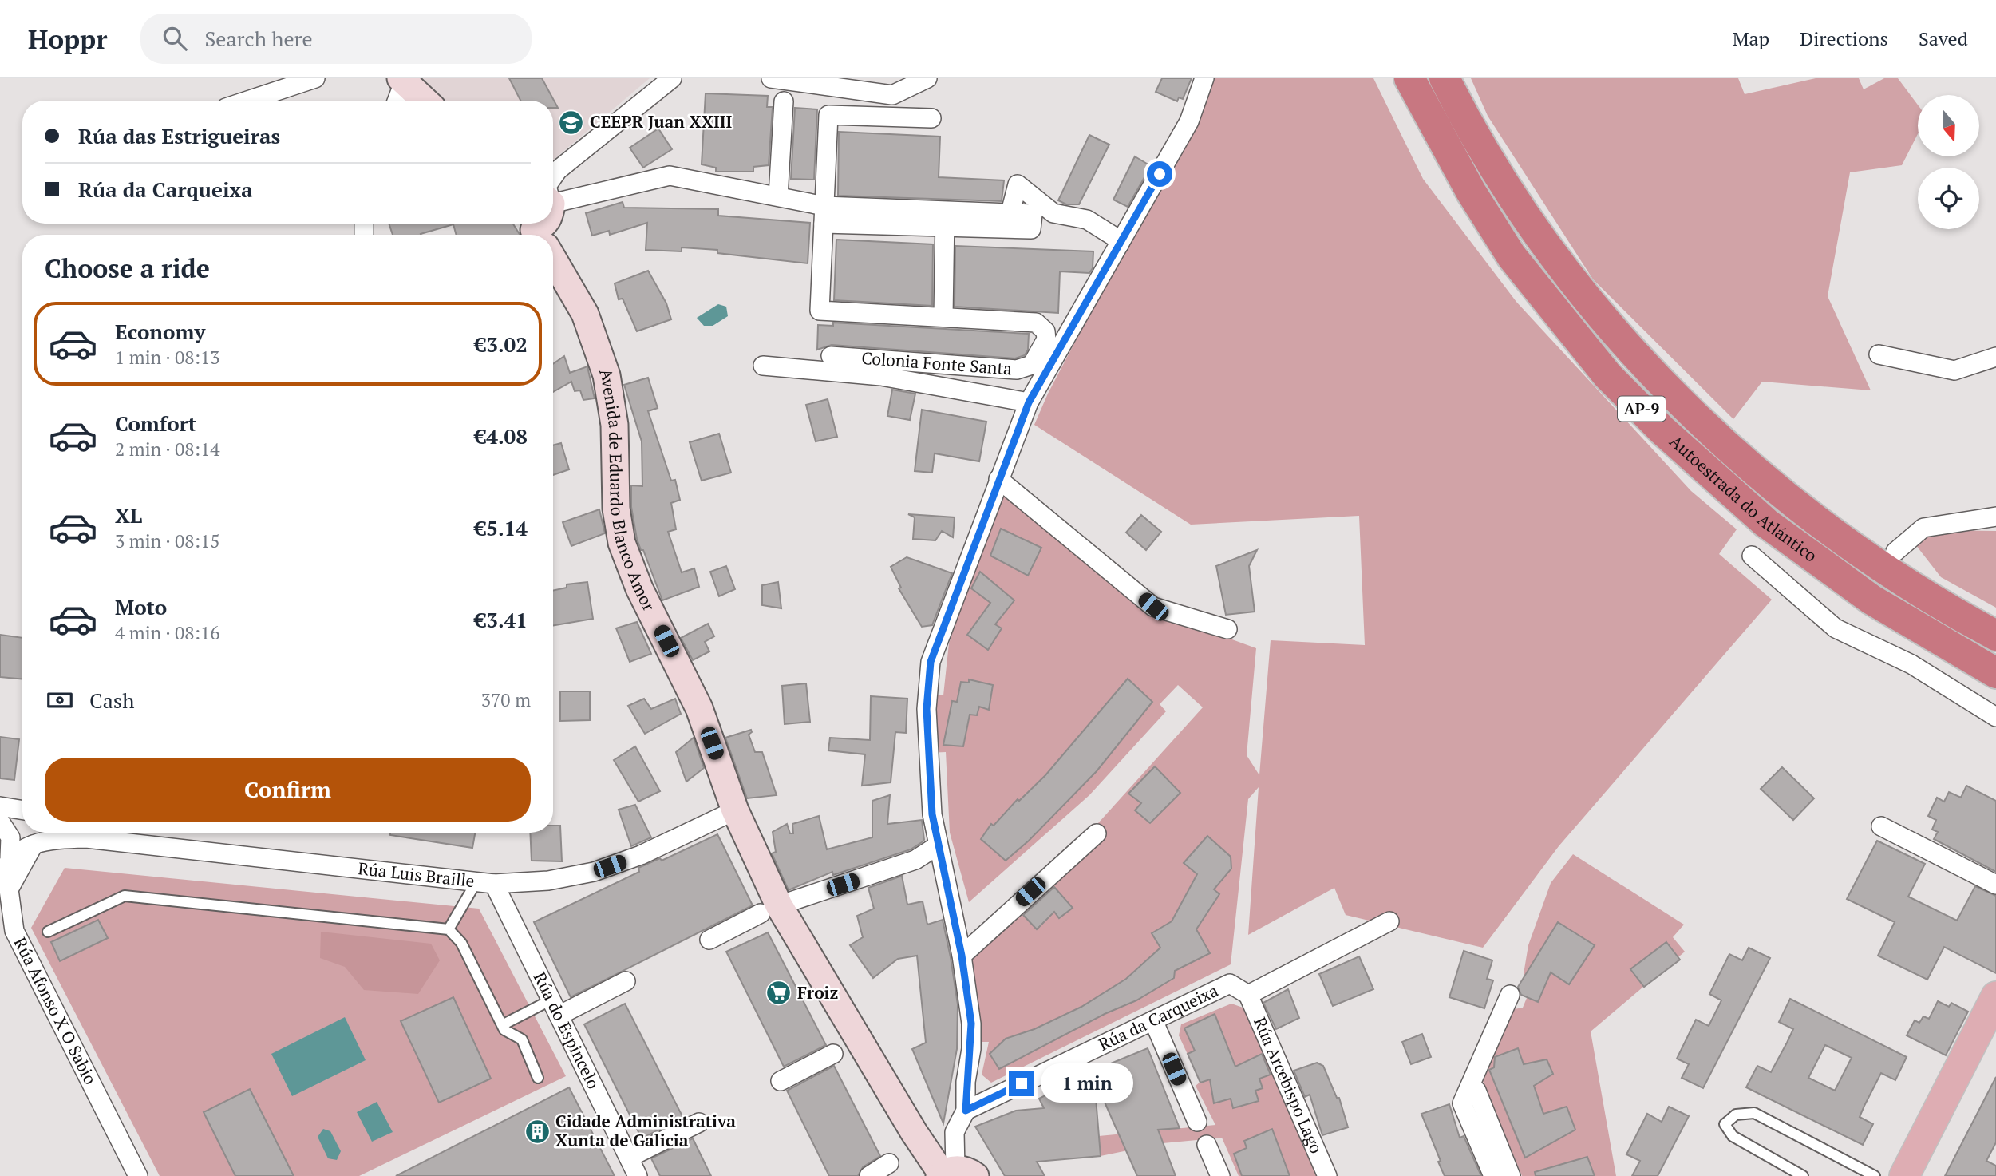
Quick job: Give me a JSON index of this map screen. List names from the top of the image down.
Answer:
{
  "streets": {
    "highway": ["AP-9", "Autoestrada do Atlántico"],
    "street": [
      "Colonia Fonte Santa",
      "Avenida de Eduardo Blanco Amor",
      "Rúa Luis Braille",
      "Rúa Afonso X O Sabio",
      "Rúa da Carqueixa",
      "Rúa do Espincelo",
      "Rúa Arcebispo Lago"
    ]
  },
  "crossings": [
    ["Avenida de Eduardo Blanco Amor", "Rúa Luis Braille"],
    ["Rúa Luis Braille", "Rúa do Espincelo"],
    ["Rúa da Carqueixa", "Rúa Arcebispo Lago"]
  ],
  "places": {
    "school or university": ["CEEPR Juan XXIII"],
    "supermarket": ["Froiz"],
    "building": ["Cidade Administrativa Xunta de Galicia"]
  },
  "north": "bottom",
  "page": {
    "header": "Hoppr",
    "search": "Search here",
    "nav": ["Map", "Directions", "Saved"],
    "banner": ["Rúa das Estrigueiras", "Rúa da Carqueixa"],
    "heading": "Choose a ride",
    "list": [
      {
        "name": "Economy",
        "note": "1 min · 08:13",
        "value": "€3.02"
      },
      {
        "name": "Comfort",
        "note": "2 min · 08:14",
        "value": "€4.08"
      },
      {
        "name": "XL",
        "note": "3 min · 08:15",
        "value": "€5.14"
      },
      {
        "name": "Moto",
        "note": "4 min · 08:16",
        "value": "€3.41"
      }
    ],
    "pay": ["Cash", "370 m"],
    "buttons": "Confirm",
    "bubble": "1 min"
  }
}
